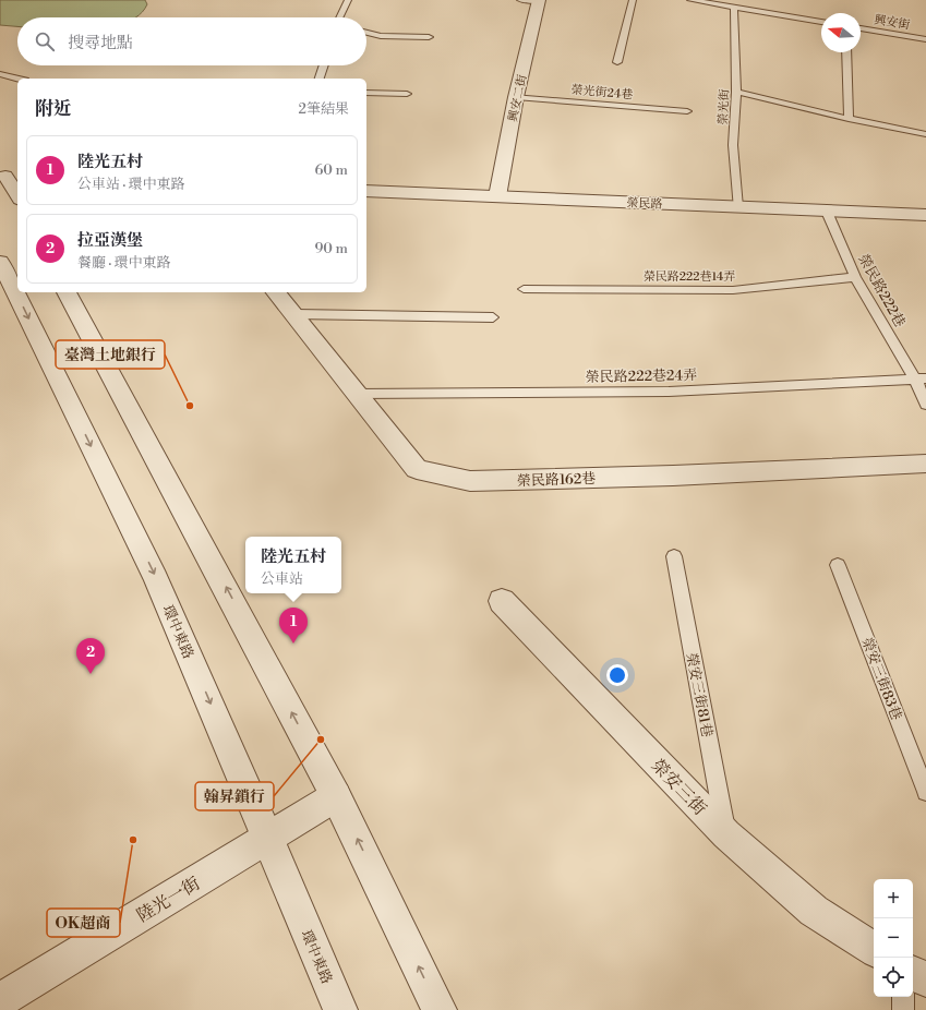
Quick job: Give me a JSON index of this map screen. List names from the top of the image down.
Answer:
{
  "streets": {
    "street": [
      "興安二街",
      "榮民路",
      "榮民路162巷",
      "環中東路",
      "榮安三街",
      "陸光一街"
    ],
    "lane": [
      "興安街",
      "榮光街24巷",
      "榮光街",
      "榮民路222巷14弄",
      "榮民路222巷",
      "榮民路222巷24弄",
      "榮安三街83巷",
      "榮安三街81巷"
    ]
  },
  "crossings": [
    ["榮光街24巷", "興安二街"],
    ["興安二街", "榮民路"],
    ["榮光街", "榮民路"],
    ["榮民路", "榮民路222巷"],
    ["榮民路222巷14弄", "榮民路222巷"],
    ["榮民路222巷", "榮民路222巷24弄"],
    ["榮民路222巷24弄", "榮民路162巷"],
    ["環中東路", "陸光一街"],
    ["榮安三街81巷", "榮安三街"]
  ],
  "places": ["臺灣土地銀行", "翰昇鎖行", "OK超商"],
  "north": "left",
  "page": {
    "search": "搜尋地點",
    "heading": ["附近", "2筆結果"],
    "list": [
      {
        "mark": "1",
        "name": "陸光五村",
        "note": "公車站 · 環中東路",
        "value": "60 m"
      },
      {
        "mark": "2",
        "name": "拉亞漢堡",
        "note": "餐廳 · 環中東路",
        "value": "90 m"
      }
    ],
    "popup": ["陸光五村", "公車站"],
    "pins": ["1", "2"],
    "map_buttons": ["+", "−"]
  }
}
